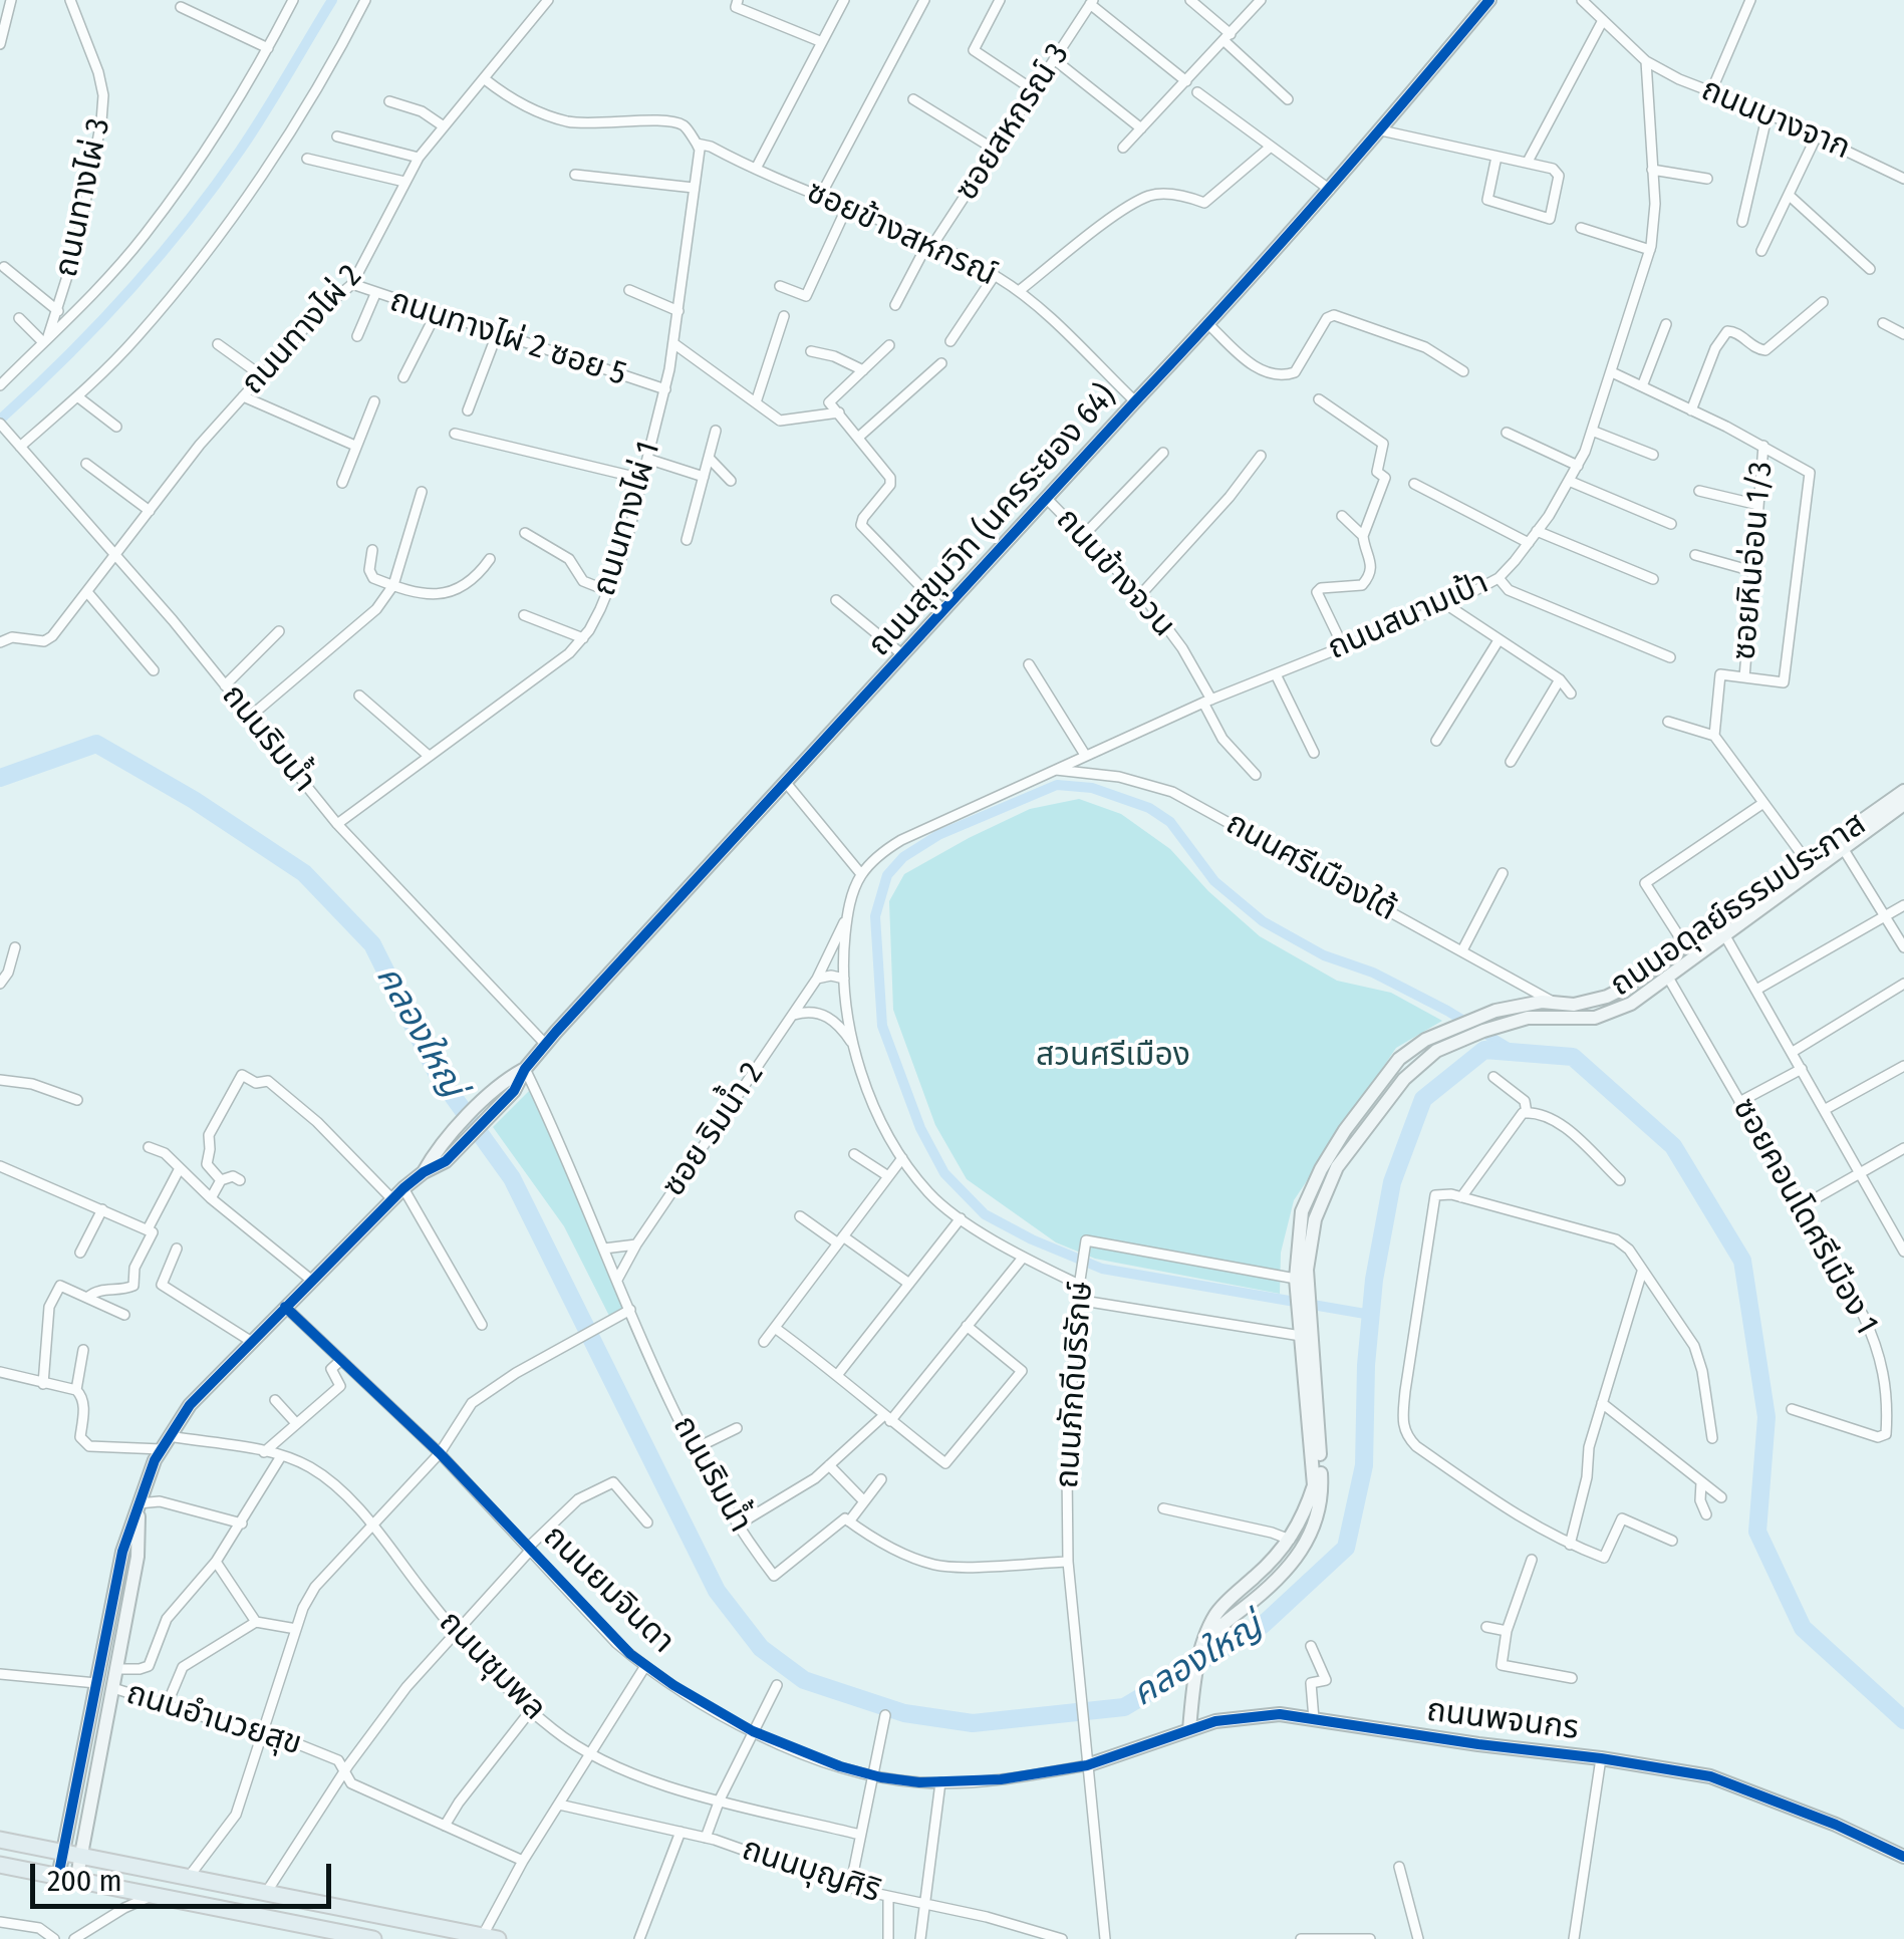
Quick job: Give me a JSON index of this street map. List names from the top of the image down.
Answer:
{
  "streets": {
    "street": [
      "ถนนบางจาก",
      "ซอยสหกรณ์ 3",
      "ถนนทางไผ่ 3",
      "ซอยข้างสหกรณ์",
      "ถนนทางไผ่ 2",
      "ถนนทางไผ่ 2 ซอย 5",
      "ถนนทางไผ่ 1",
      "ถนนสุขุมวิท (นครระยอง 64)",
      "ซอยหินอ่อน 1/3",
      "ถนนข้างจวน",
      "ถนนสนามเป้า",
      "ถนนริมน้ำ",
      "ถนนศรีเมืองใต้",
      "ถนนอดุลย์ธรรมประภาส",
      "ซอย ริมน้ำ 2",
      "ซอยคอนโดศรีเมือง 1",
      "ถนนภักดีบริรักษ์",
      "ถนนยมจินดา",
      "ถนนชุมพล",
      "ถนนอำนวยสุข",
      "ถนนพจนกร",
      "ถนนบุญศิริ"
    ]
  },
  "crossings": [
    ["ถนนบางจาก", "ถนนสนามเป้า"],
    ["ซอยสหกรณ์ 3", "ซอยข้างสหกรณ์"],
    ["ซอยข้างสหกรณ์", "ถนนทางไผ่ 2"],
    ["ซอยข้างสหกรณ์", "ถนนทางไผ่ 1"],
    ["ซอยข้างสหกรณ์", "ถนนสุขุมวิท (นครระยอง 64)"],
    ["ถนนทางไผ่ 2", "ถนนทางไผ่ 2 ซอย 5"],
    ["ถนนทางไผ่ 2", "ถนนริมน้ำ"],
    ["ถนนทางไผ่ 2 ซอย 5", "ถนนทางไผ่ 1"],
    ["ถนนทางไผ่ 1", "ถนนริมน้ำ"],
    ["ถนนสุขุมวิท (นครระยอง 64)", "ถนนข้างจวน"],
    ["ถนนสุขุมวิท (นครระยอง 64)", "ถนนริมน้ำ"],
    ["ถนนสุขุมวิท (นครระยอง 64)", "ถนนยมจินดา"],
    ["ถนนสุขุมวิท (นครระยอง 64)", "ถนนชุมพล"],
    ["ถนนสุขุมวิท (นครระยอง 64)", "ถนนอำนวยสุข"],
    ["ถนนข้างจวน", "ถนนสนามเป้า"],
    ["ถนนสนามเป้า", "ถนนศรีเมืองใต้"],
    ["ถนนสนามเป้า", "ซอย ริมน้ำ 2"],
    ["ถนนริมน้ำ", "ซอย ริมน้ำ 2"],
    ["ถนนศรีเมืองใต้", "ถนนอดุลย์ธรรมประภาส"],
    ["ถนนอดุลย์ธรรมประภาส", "ซอยคอนโดศรีเมือง 1"],
    ["ถนนอดุลย์ธรรมประภาส", "ถนนภักดีบริรักษ์"],
    ["ถนนอดุลย์ธรรมประภาส", "ถนนพจนกร"],
    ["ถนนภักดีบริรักษ์", "ถนนยมจินดา"],
    ["ถนนภักดีบริรักษ์", "ถนนพจนกร"],
    ["ถนนยมจินดา", "ถนนพจนกร"]
  ],
  "water": ["คลองใหญ่"],
  "parks": ["สวนศรีเมือง"],
  "scale_bar": "200 m"
}
